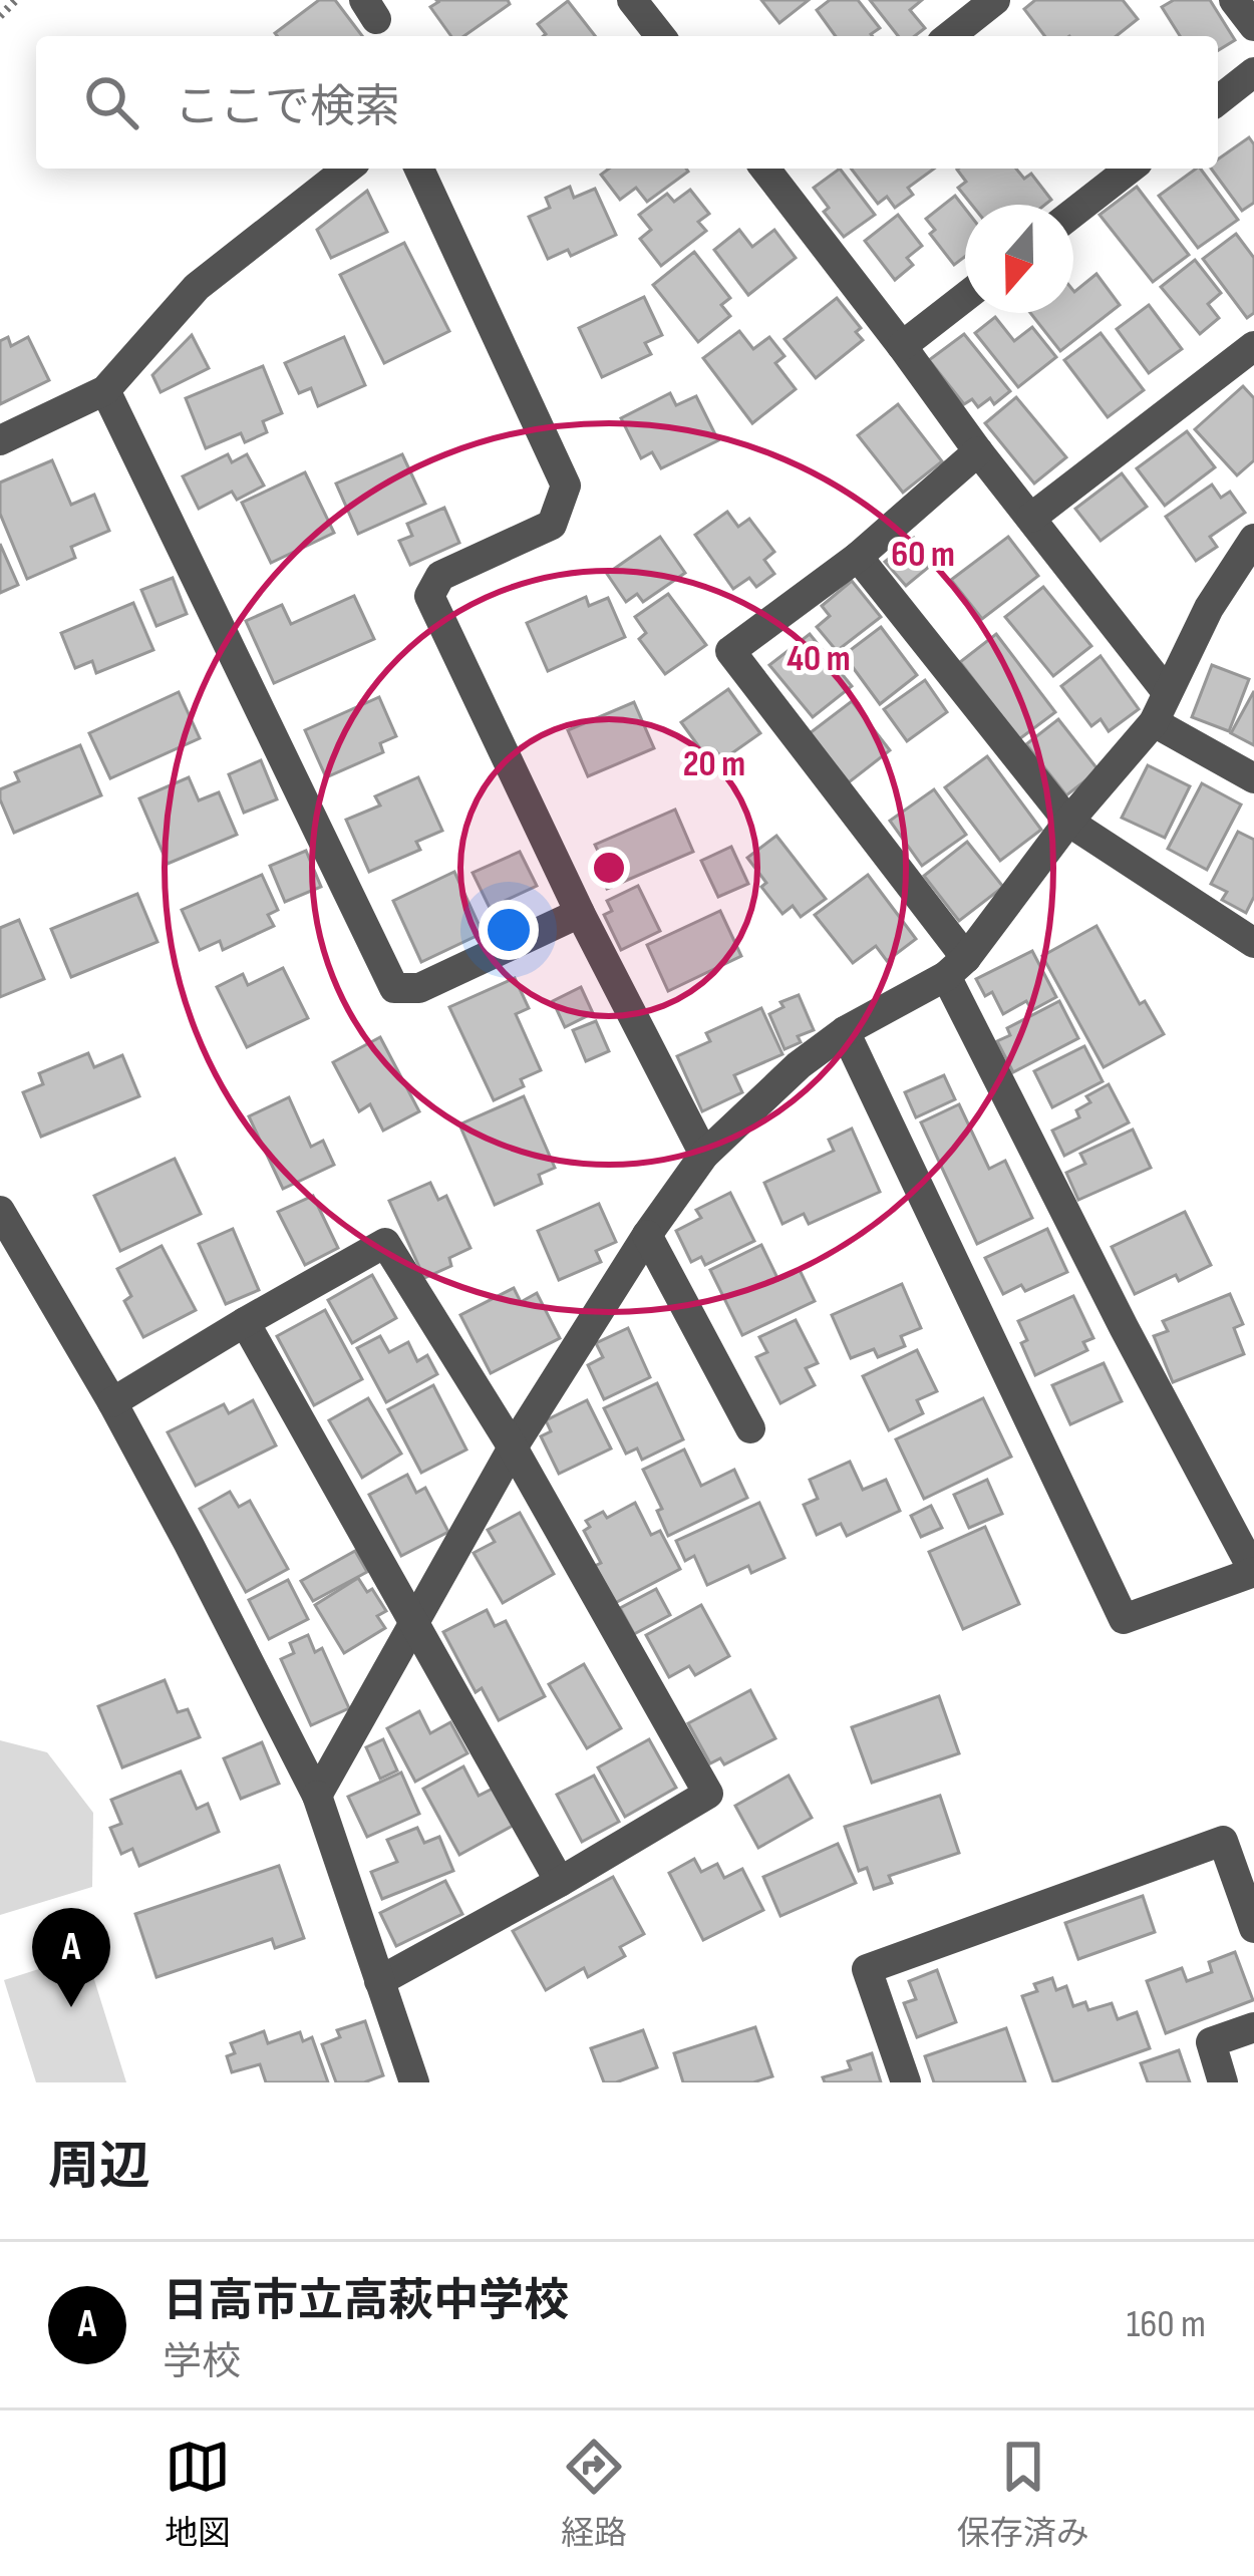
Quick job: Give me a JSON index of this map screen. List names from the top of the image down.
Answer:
{
  "north": "bottom",
  "page": {
    "search": "ここで検索",
    "pins": "A",
    "heading": "周辺",
    "list": [
      {
        "mark": "A",
        "name": "日高市立高萩中学校",
        "note": "学校",
        "value": "160 m"
      }
    ],
    "nav": ["地図", "経路", "保存済み"]
  },
  "rings": ["60 m", "40 m", "20 m"]
}
